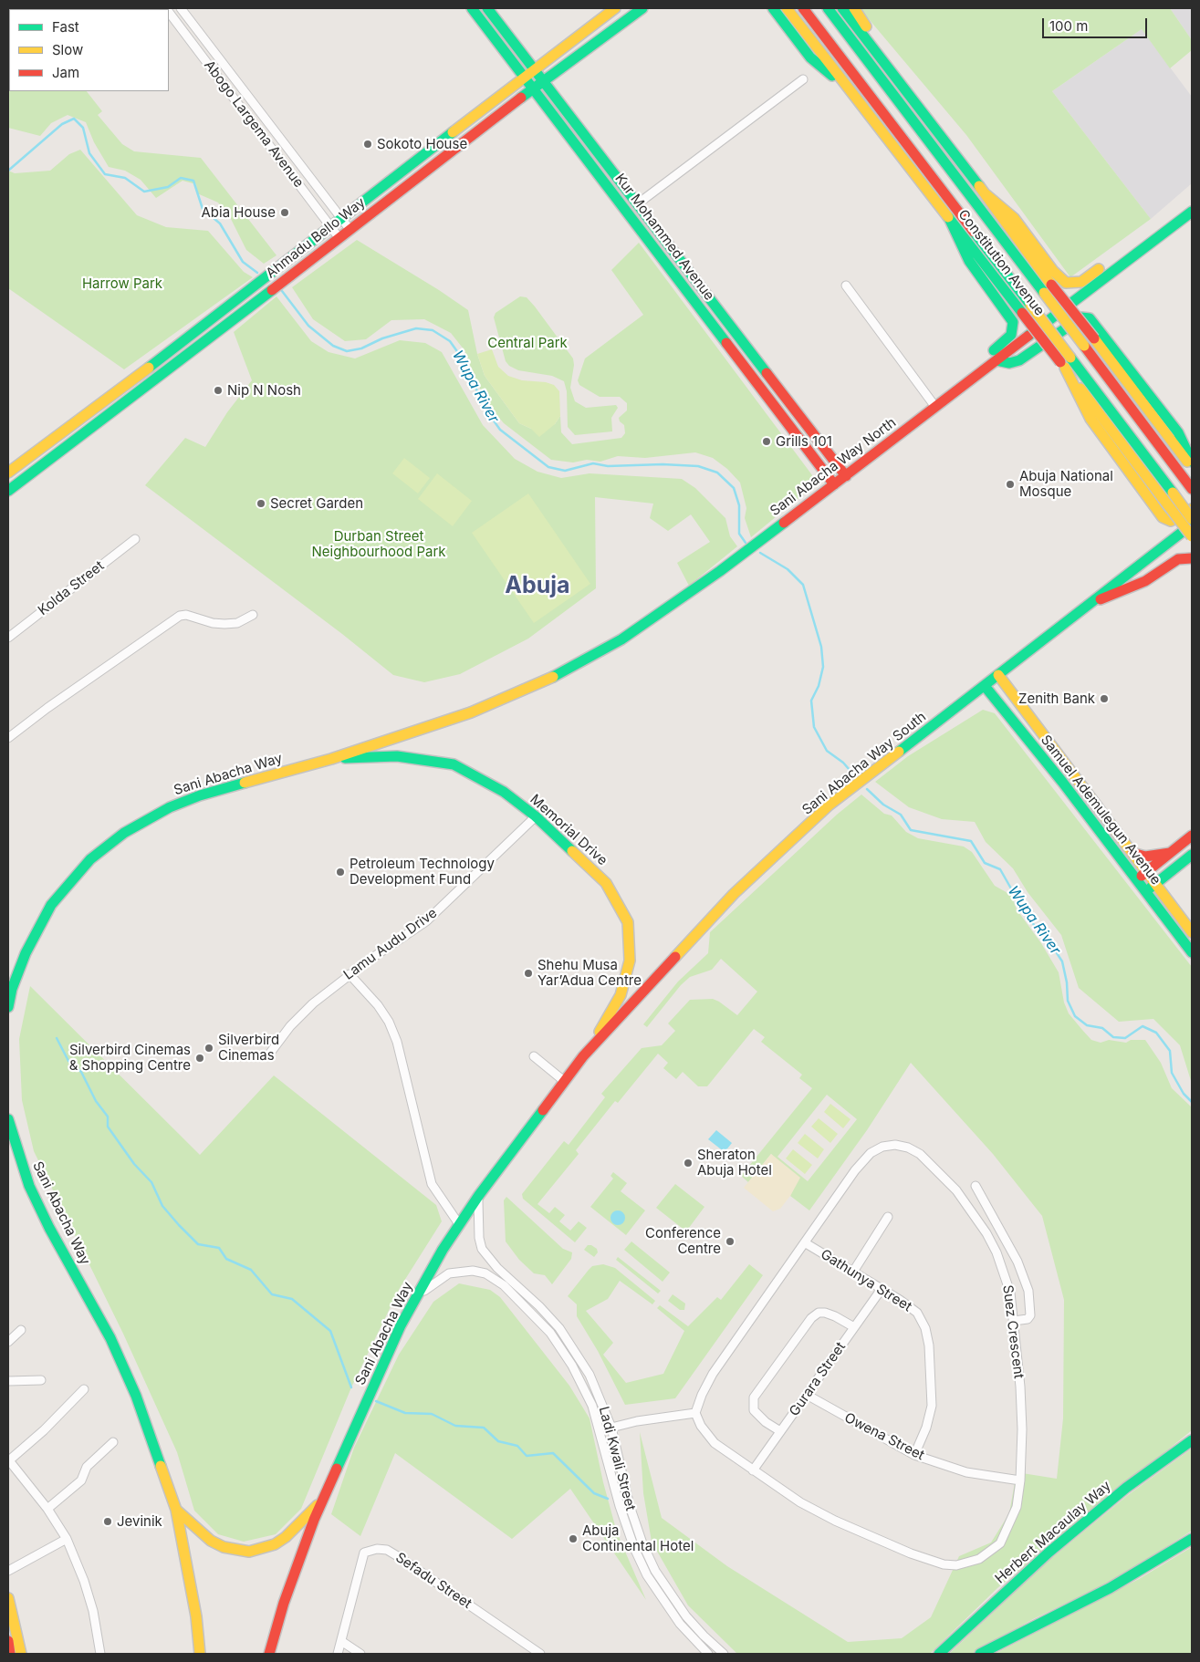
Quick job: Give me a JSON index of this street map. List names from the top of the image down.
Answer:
{
  "streets": {
    "main road": [
      "Kur Mohammed Avenue",
      "Ahmadu Bello Way",
      "Constitution Avenue",
      "Sani Abacha Way North",
      "Sani Abacha Way South",
      "Sani Abacha Way",
      "Samuel Ademulegun Avenue",
      "Memorial Drive",
      "Herbert Macaulay Way"
    ],
    "street": [
      "Abogo Largema Avenue",
      "Kolda Street",
      "Lamu Audu Drive",
      "Gathunya Street",
      "Suez Crescent",
      "Gurara Street",
      "Owena Street",
      "Ladi Kwali Street",
      "Sefadu Street"
    ]
  },
  "crossings": [
    ["Abogo Largema Avenue", "Ahmadu Bello Way"],
    ["Kur Mohammed Avenue", "Ahmadu Bello Way"],
    ["Kur Mohammed Avenue", "Sani Abacha Way North"],
    ["Sani Abacha Way North", "Sani Abacha Way"],
    ["Sani Abacha Way South", "Sani Abacha Way"],
    ["Sani Abacha Way South", "Samuel Ademulegun Avenue"],
    ["Sani Abacha Way South", "Memorial Drive"],
    ["Sani Abacha Way", "Memorial Drive"],
    ["Sani Abacha Way", "Ladi Kwali Street"],
    ["Memorial Drive", "Lamu Audu Drive"],
    ["Gathunya Street", "Suez Crescent"],
    ["Gathunya Street", "Gurara Street"],
    ["Gathunya Street", "Owena Street"],
    ["Suez Crescent", "Gurara Street"],
    ["Suez Crescent", "Owena Street"],
    ["Gurara Street", "Owena Street"]
  ],
  "districts": ["Abuja"],
  "water": ["Wupa River"],
  "parks": ["Harrow Park", "Central Park", "Durban Street Neighbourhood Park"],
  "places": [
    "Sokoto House",
    "Abia House",
    "Nip N Nosh",
    "Grills 101",
    "Abuja National Mosque",
    "Secret Garden",
    "Zenith Bank",
    "Petroleum Technology Development Fund",
    "Shehu Musa Yar’Adua Centre",
    "Silverbird Cinemas",
    "Silverbird Cinemas & Shopping Centre",
    "Sheraton Abuja Hotel",
    "Conference Centre",
    "Jevinik",
    "Abuja Continental Hotel"
  ],
  "legend": ["Fast", "Slow", "Jam"],
  "scale_bar": "100 m"
}
